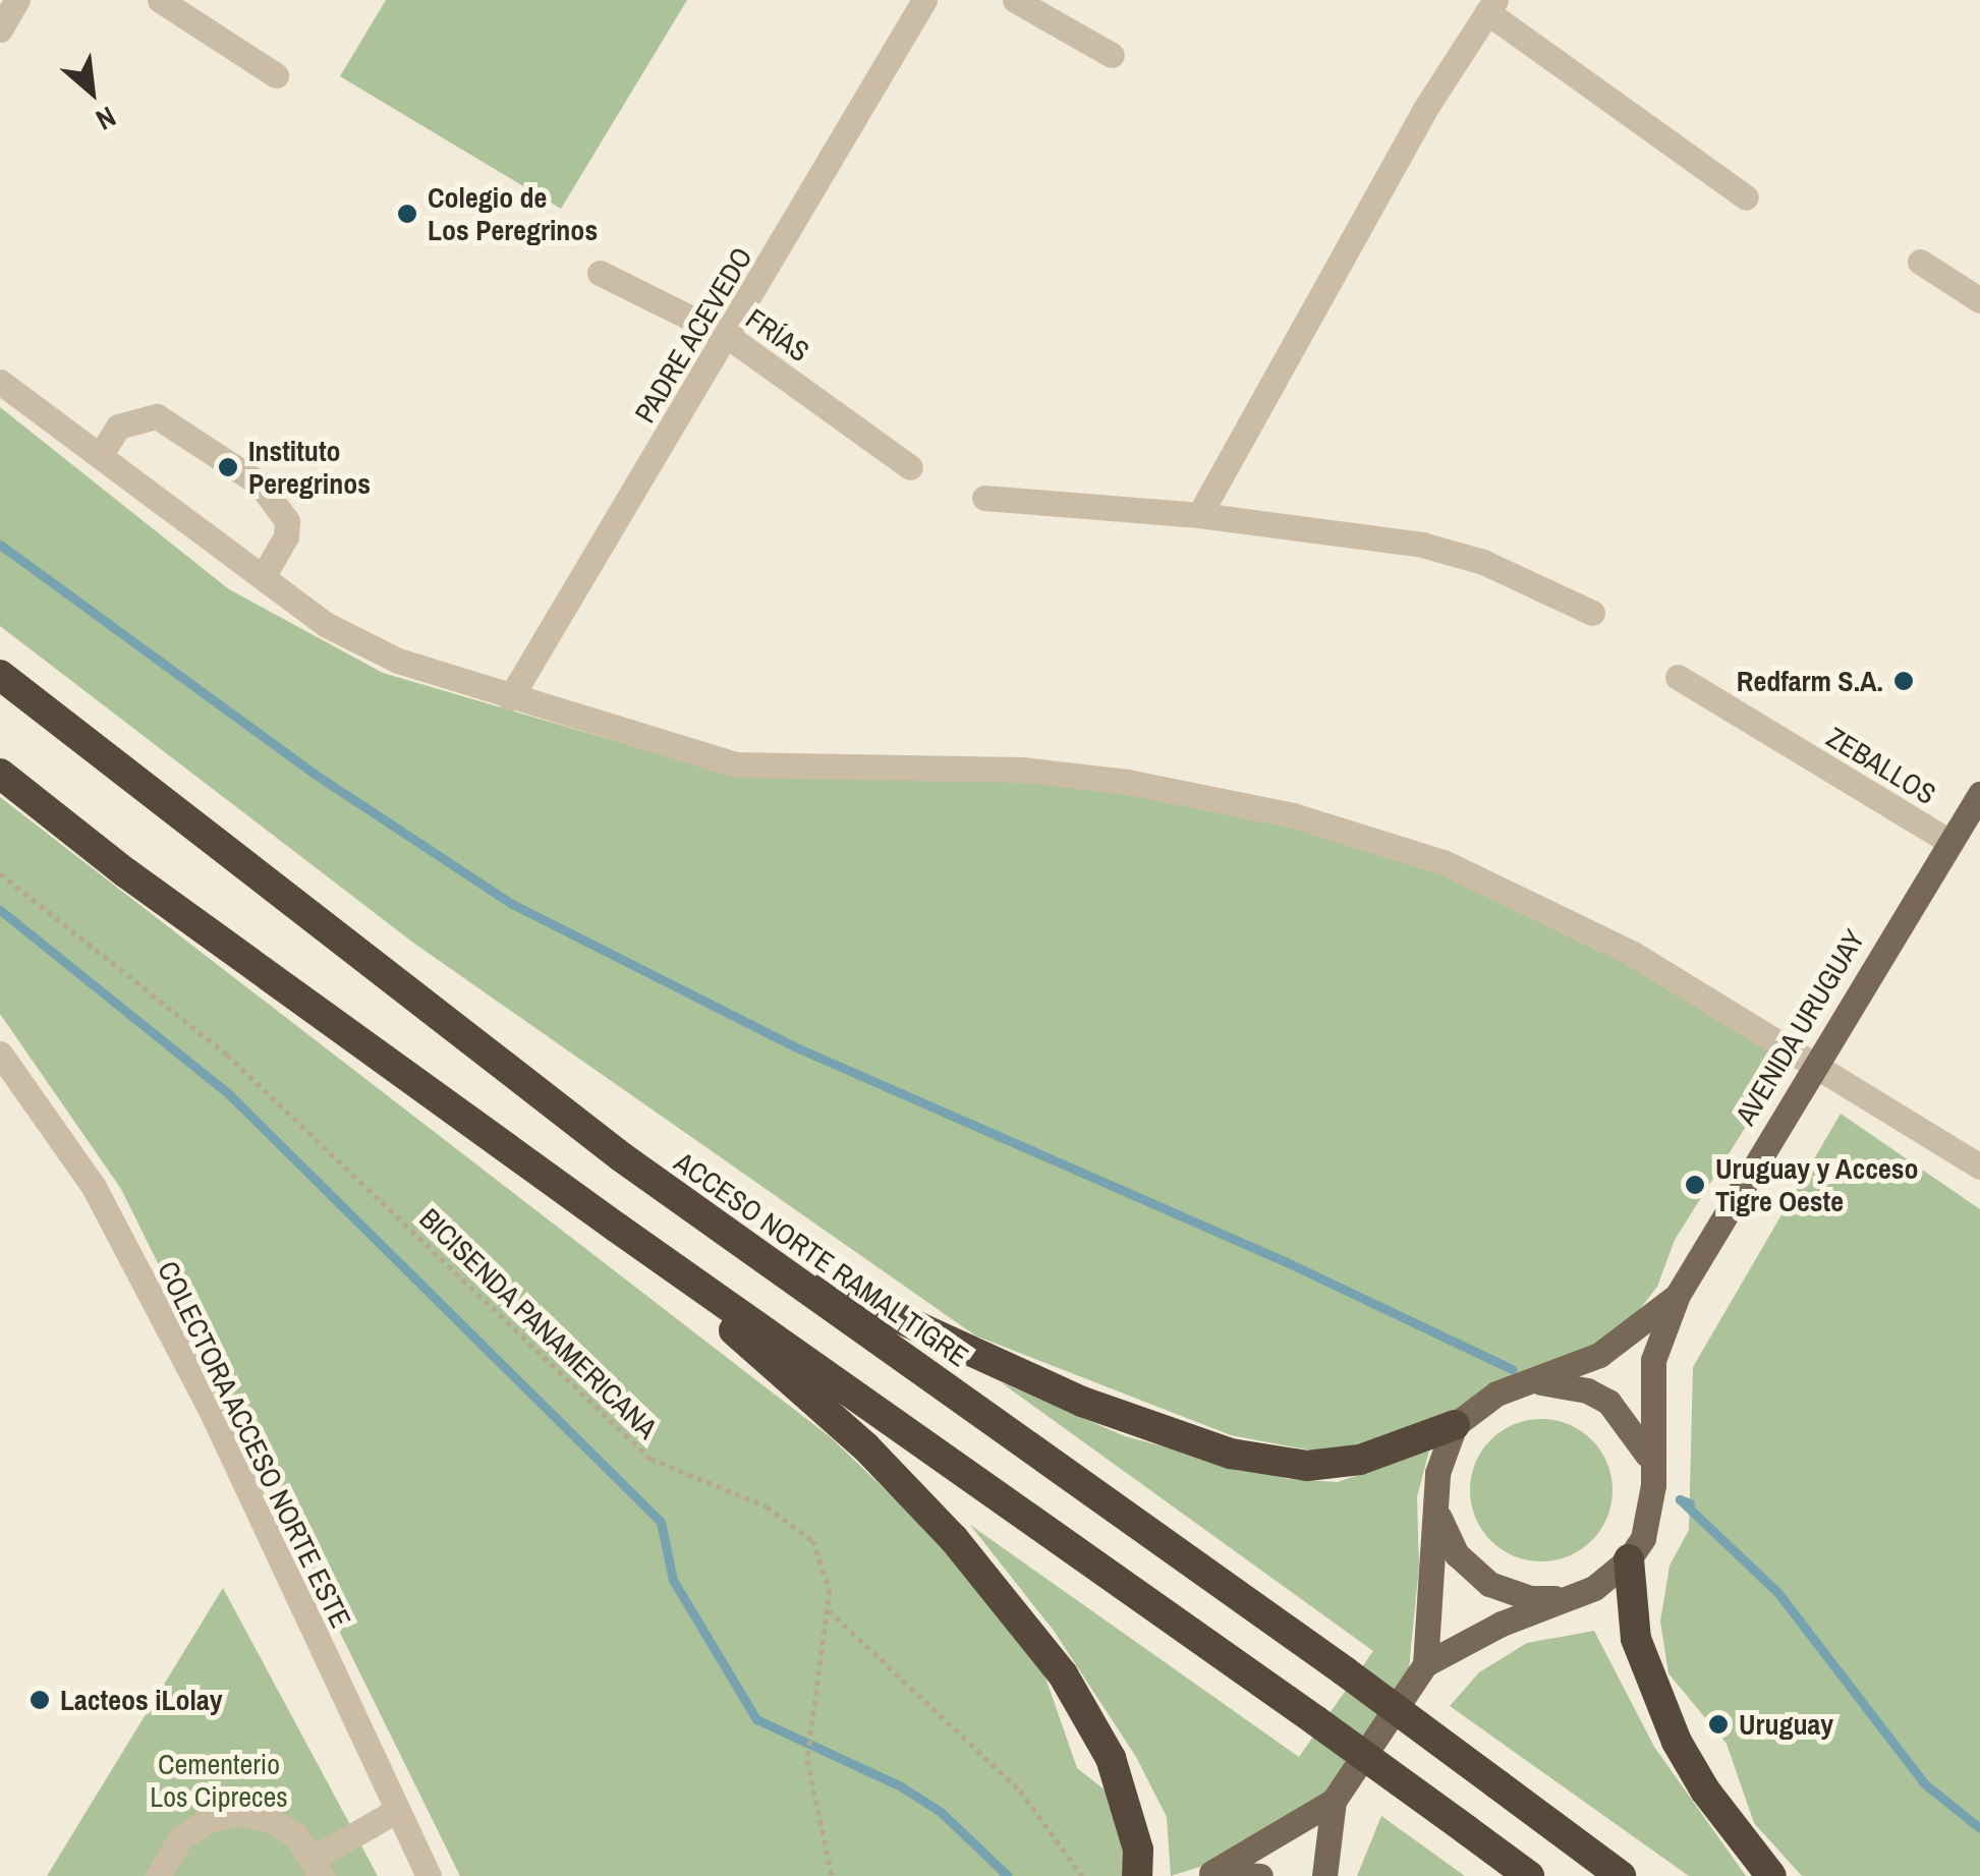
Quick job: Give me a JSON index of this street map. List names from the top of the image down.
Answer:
{
  "streets": {
    "highway": ["ACCESO NORTE RAMAL TIGRE"],
    "main road": ["AVENIDA URUGUAY"],
    "street": [
      "PADRE ACEVEDO",
      "FRÍAS",
      "ZEBALLOS",
      "COLECTORA ACCESO NORTE ESTE"
    ],
    "path": ["BICISENDA PANAMERICANA"]
  },
  "crossings": [
    ["PADRE ACEVEDO", "FRÍAS"],
    ["ZEBALLOS", "AVENIDA URUGUAY"]
  ],
  "parks": ["Cementerio Los Cipreces"],
  "places": [
    "Colegio de Los Peregrinos",
    "Instituto Peregrinos",
    "Redfarm S.A.",
    "Uruguay y Acceso Tigre Oeste",
    "Lacteos iLolay",
    "Uruguay"
  ],
  "north": "bottom right"
}
